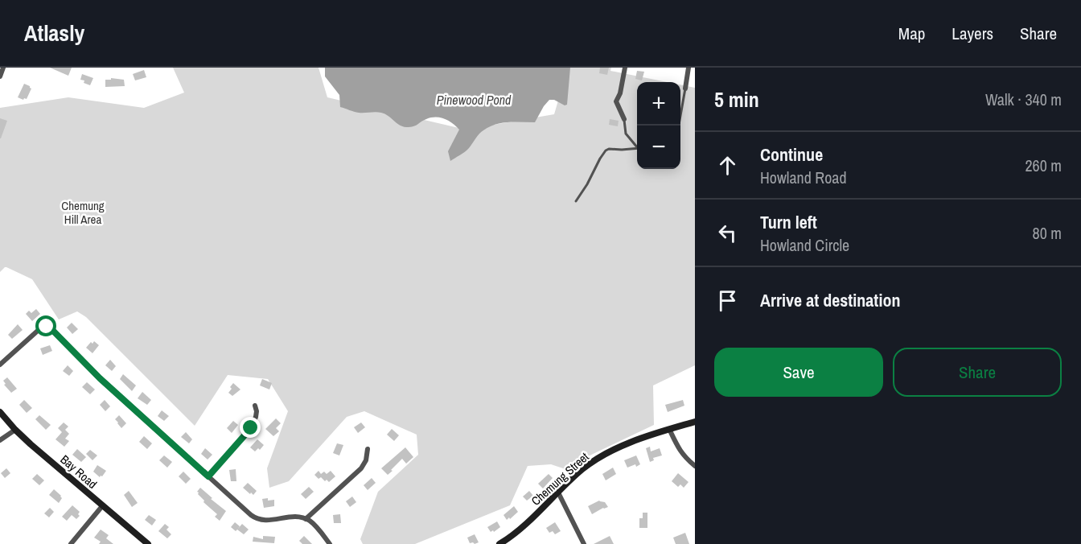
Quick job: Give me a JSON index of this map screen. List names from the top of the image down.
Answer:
{
  "streets": {
    "street": ["Bay Road", "Chemung Street"]
  },
  "water": ["Pinewood Pond"],
  "parks": ["Chemung Hill Area"],
  "page": {
    "header": "Atlasly",
    "nav": ["Map", "Layers", "Share"],
    "heading": ["5 min", "Walk · 340 m"],
    "map_buttons": ["+", "−"],
    "list": [
      ["Continue", "Howland Road", "260 m"],
      ["Turn left", "Howland Circle", "80 m"],
      "Arrive at destination"
    ],
    "buttons": ["Save", "Share"]
  }
}
